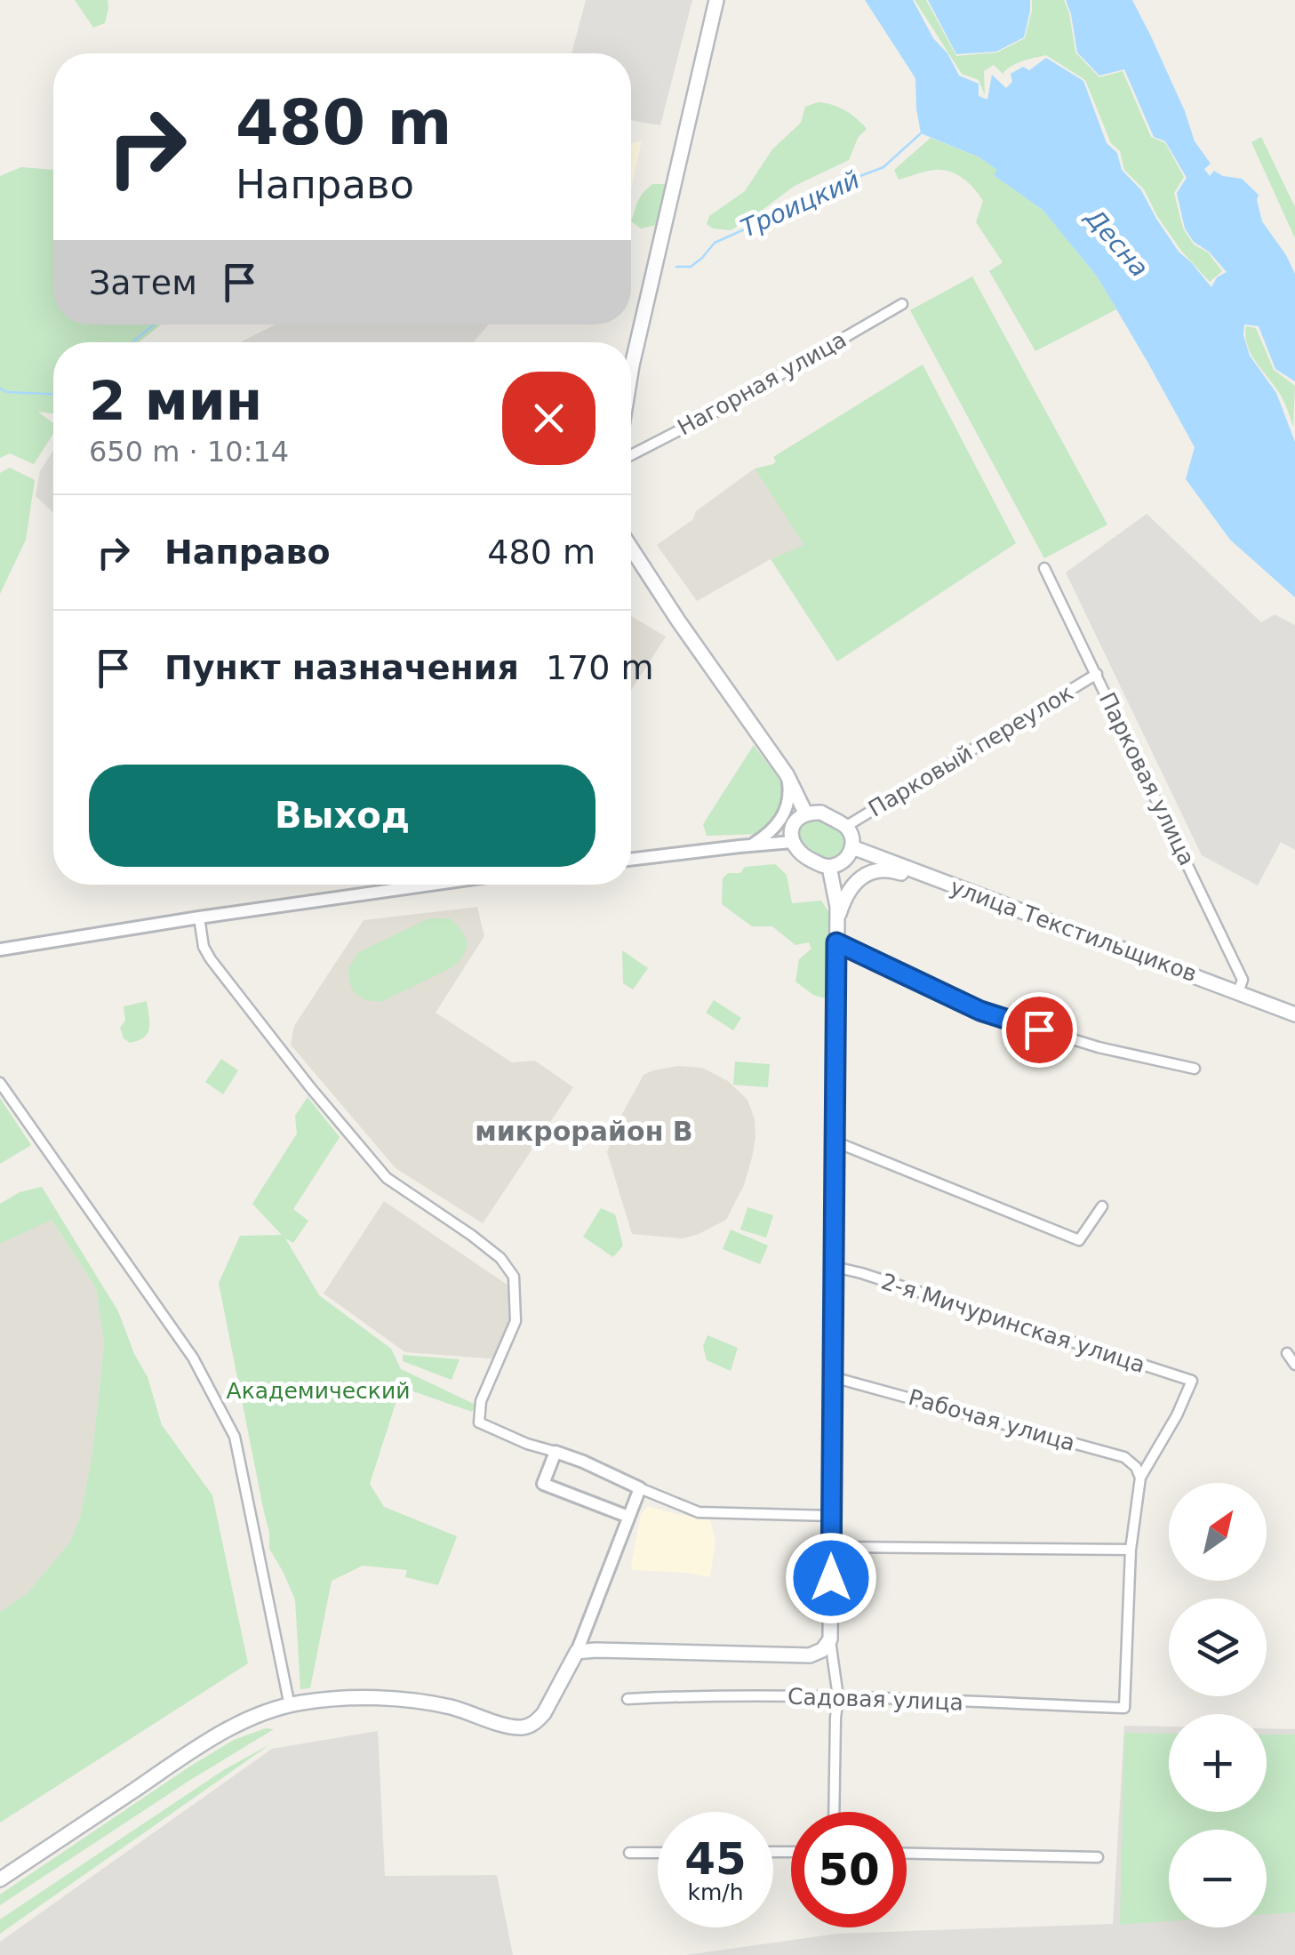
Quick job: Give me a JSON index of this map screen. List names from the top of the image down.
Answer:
{
  "streets": {
    "main road": ["улица Текстильщиков"],
    "street": [
      "Нагорная улица",
      "Парковый переулок",
      "Парковая улица",
      "2-я Мичуринская улица",
      "Рабочая улица",
      "Садовая улица"
    ]
  },
  "crossings": [
    ["Парковый переулок", "Парковая улица"],
    ["Парковый переулок", "улица Текстильщиков"],
    ["Парковая улица", "улица Текстильщиков"],
    ["2-я Мичуринская улица", "Рабочая улица"]
  ],
  "districts": ["микрорайон В"],
  "water": ["Троицкий", "Десна"],
  "parks": ["Академический"],
  "north": "top right",
  "page": {
    "turn": ["480 m", "Направо"],
    "then": "Затем",
    "heading": ["2 мин", "650 m · 10:14"],
    "list": [
      {
        "name": "Направо",
        "value": "480 m"
      },
      {
        "name": "Пункт назначения",
        "value": "170 m"
      }
    ],
    "buttons": "Выход",
    "map_buttons": ["+", "−"],
    "speed": "45 km/h",
    "limit": "50"
  }
}
